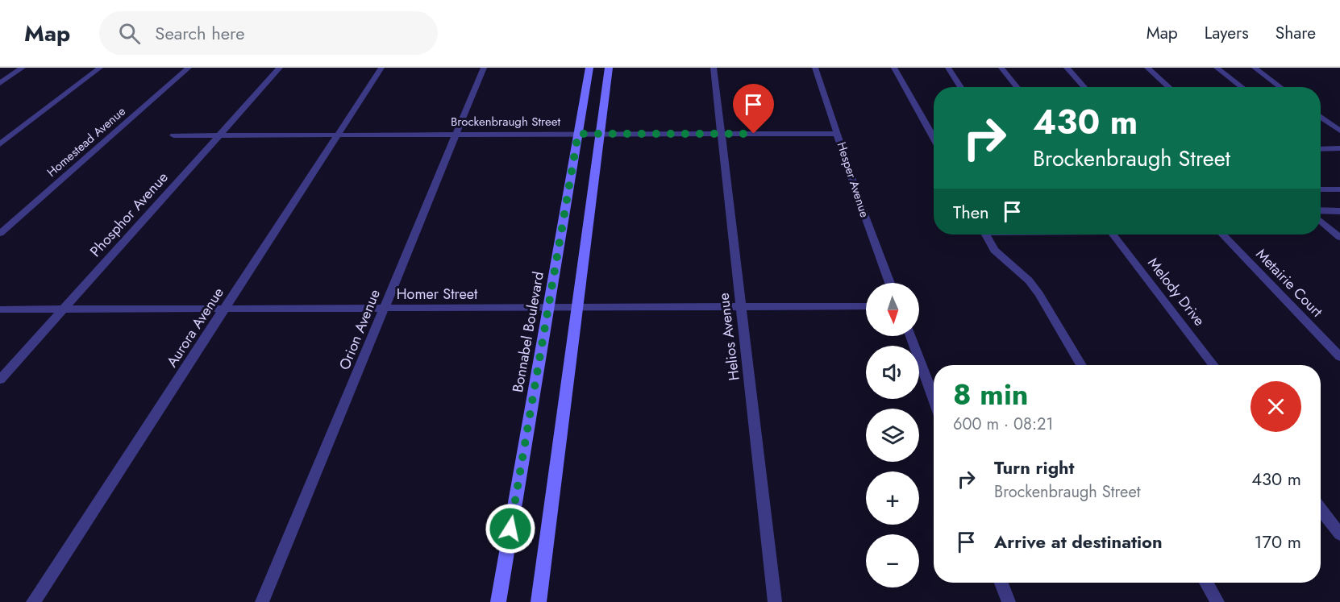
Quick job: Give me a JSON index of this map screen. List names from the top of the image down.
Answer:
{
  "streets": {
    "main road": ["Bonnabel Boulevard"],
    "street": [
      "Brockenbraugh Street",
      "Homestead Avenue",
      "Hesper Avenue",
      "Phosphor Avenue",
      "Metairie Court",
      "Melody Drive",
      "Homer Street",
      "Aurora Avenue",
      "Orion Avenue",
      "Helios Avenue"
    ]
  },
  "crossings": [
    ["Brockenbraugh Street", "Hesper Avenue"],
    ["Brockenbraugh Street", "Phosphor Avenue"],
    ["Brockenbraugh Street", "Aurora Avenue"],
    ["Brockenbraugh Street", "Orion Avenue"],
    ["Brockenbraugh Street", "Bonnabel Boulevard"],
    ["Brockenbraugh Street", "Helios Avenue"],
    ["Phosphor Avenue", "Homer Street"],
    ["Homer Street", "Aurora Avenue"],
    ["Homer Street", "Orion Avenue"],
    ["Homer Street", "Bonnabel Boulevard"],
    ["Homer Street", "Helios Avenue"]
  ],
  "north": "bottom",
  "page": {
    "header": "Map",
    "search": "Search here",
    "nav": ["Map", "Layers", "Share"],
    "turn": ["430 m", "Brockenbraugh Street"],
    "then": "Then",
    "map_buttons": ["+", "−"],
    "heading": ["8 min", "600 m · 08:21"],
    "list": [
      {
        "name": "Turn right",
        "note": "Brockenbraugh Street",
        "value": "430 m"
      },
      {
        "name": "Arrive at destination",
        "value": "170 m"
      }
    ]
  }
}
